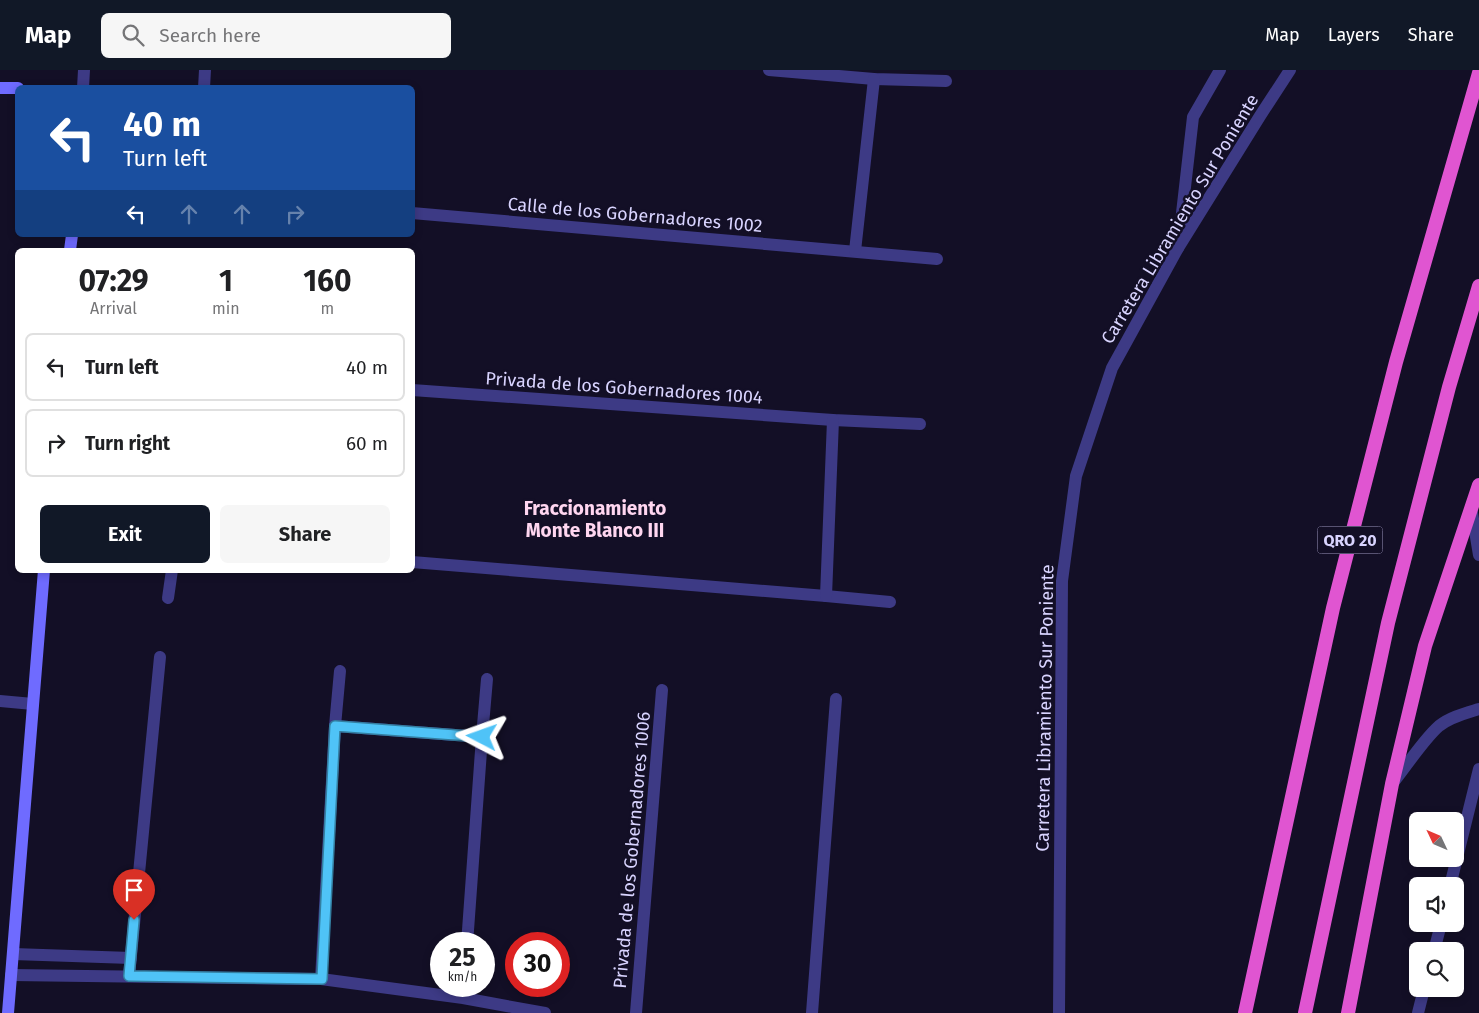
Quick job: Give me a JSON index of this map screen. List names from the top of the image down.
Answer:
{
  "streets": {
    "highway": ["QRO 20"],
    "street": [
      "Calle de los Gobernadores 1002",
      "Carretera Libramiento Sur Poniente",
      "Privada de los Gobernadores 1004",
      "Privada de los Gobernadores 1006"
    ]
  },
  "districts": ["Fraccionamiento Monte Blanco III"],
  "north": "top left",
  "page": {
    "header": "Map",
    "search": "Search here",
    "nav": ["Map", "Layers", "Share"],
    "turn": ["40 m", "Turn left"],
    "eta": [
      "07:29",
      "Arrival",
      "1",
      "min",
      "160",
      "m"
    ],
    "list": [
      {
        "name": "Turn left",
        "value": "40 m"
      },
      {
        "name": "Turn right",
        "value": "60 m"
      }
    ],
    "buttons": ["Exit", "Share"],
    "speed": "25 km/h",
    "limit": "30"
  }
}
